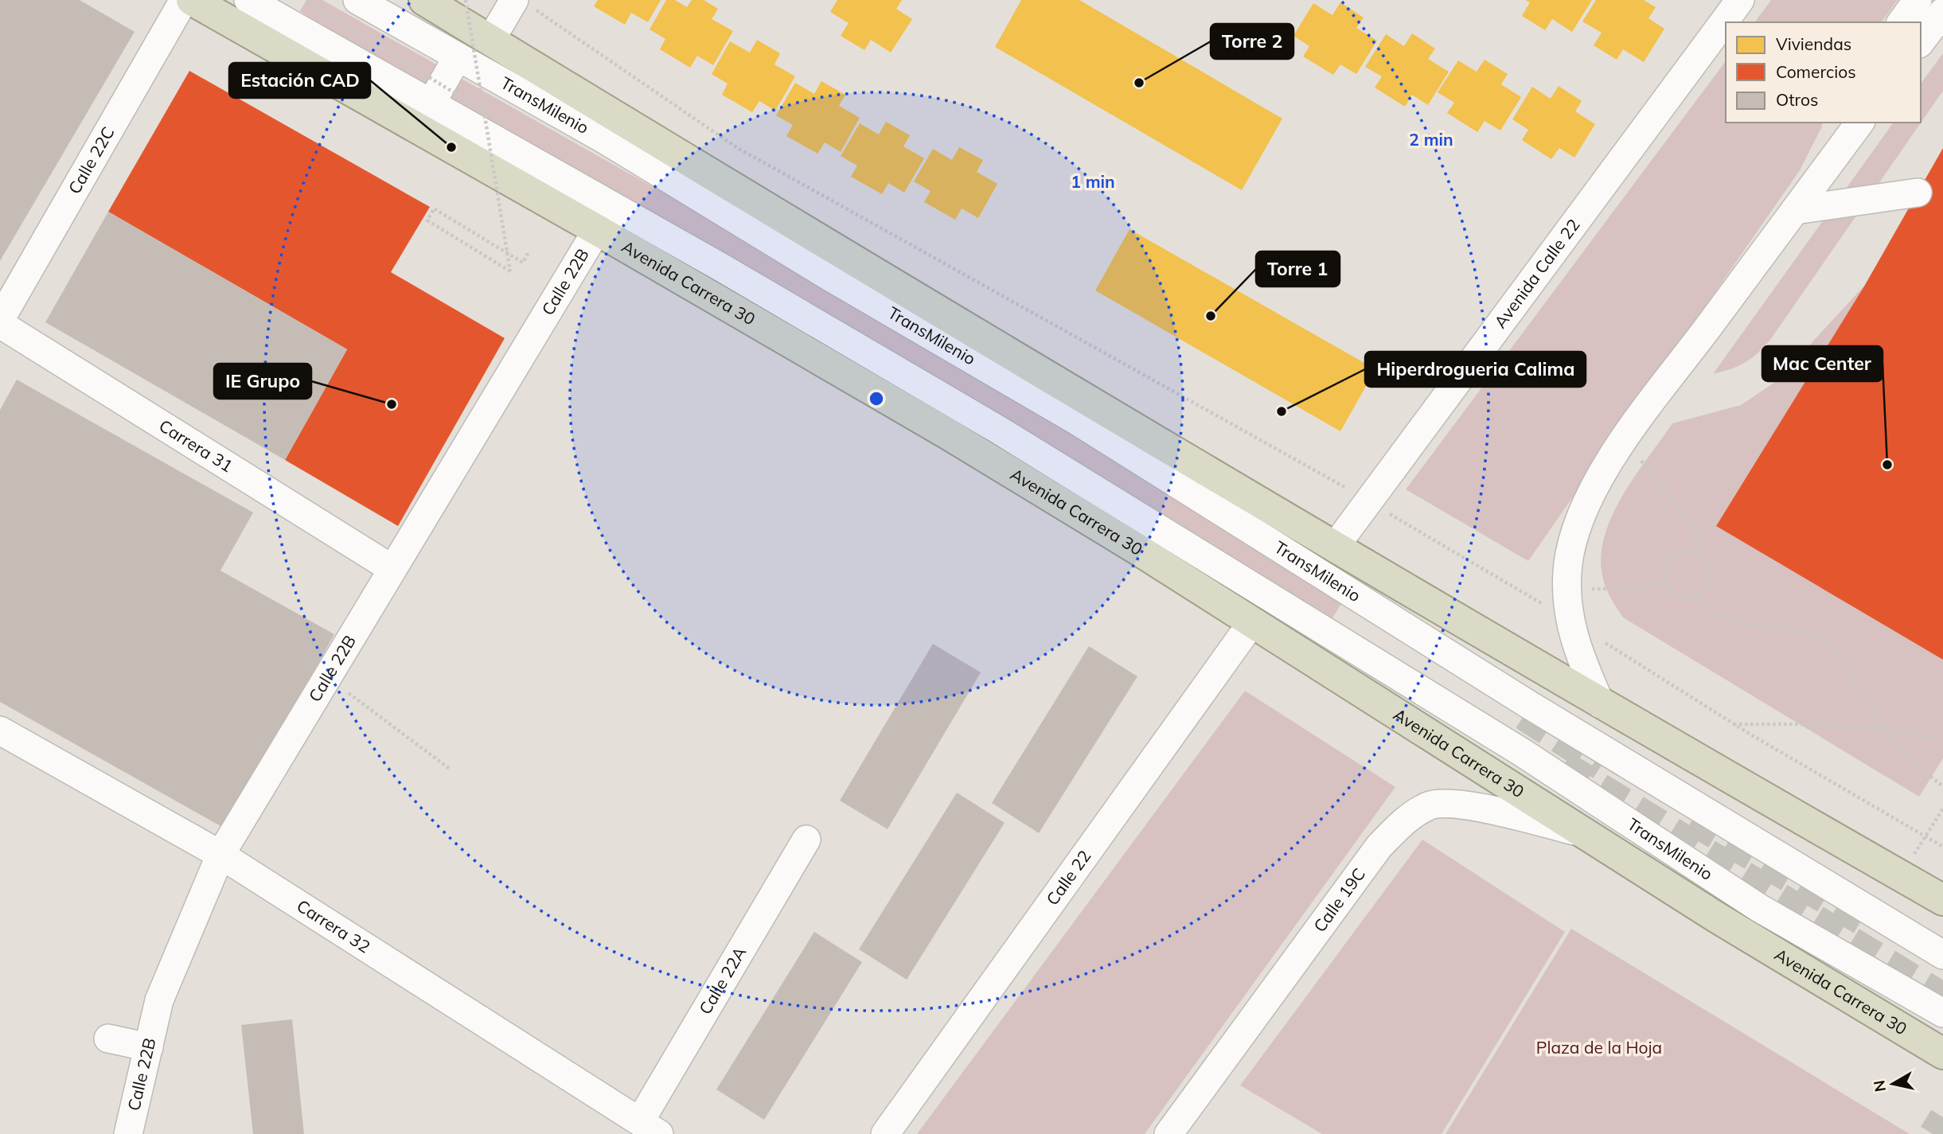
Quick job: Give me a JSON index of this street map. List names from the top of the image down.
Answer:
{
  "streets": {
    "highway": ["Avenida Carrera 30"],
    "street": [
      "TransMilenio",
      "Calle 22C",
      "Avenida Calle 22",
      "Calle 22B",
      "Carrera 31",
      "Calle 22",
      "Calle 19C",
      "Carrera 32",
      "Calle 22A"
    ]
  },
  "crossings": [
    ["Calle 22C", "Carrera 31"],
    ["Calle 22B", "Avenida Carrera 30"],
    ["Calle 22B", "Carrera 31"],
    ["Calle 22B", "Carrera 32"],
    ["Avenida Carrera 30", "Calle 22"],
    ["Avenida Carrera 30", "Calle 19C"],
    ["Carrera 32", "Calle 22A"]
  ],
  "parks": ["Plaza de la Hoja"],
  "places": [
    "Torre 2",
    "Estación CAD",
    "Torre 1",
    "IE Grupo",
    "Hiperdrogueria Calima",
    "Mac Center"
  ],
  "legend": ["Viviendas", "Comercios", "Otros"],
  "north": "left",
  "rings": ["2 min", "1 min"]
}
